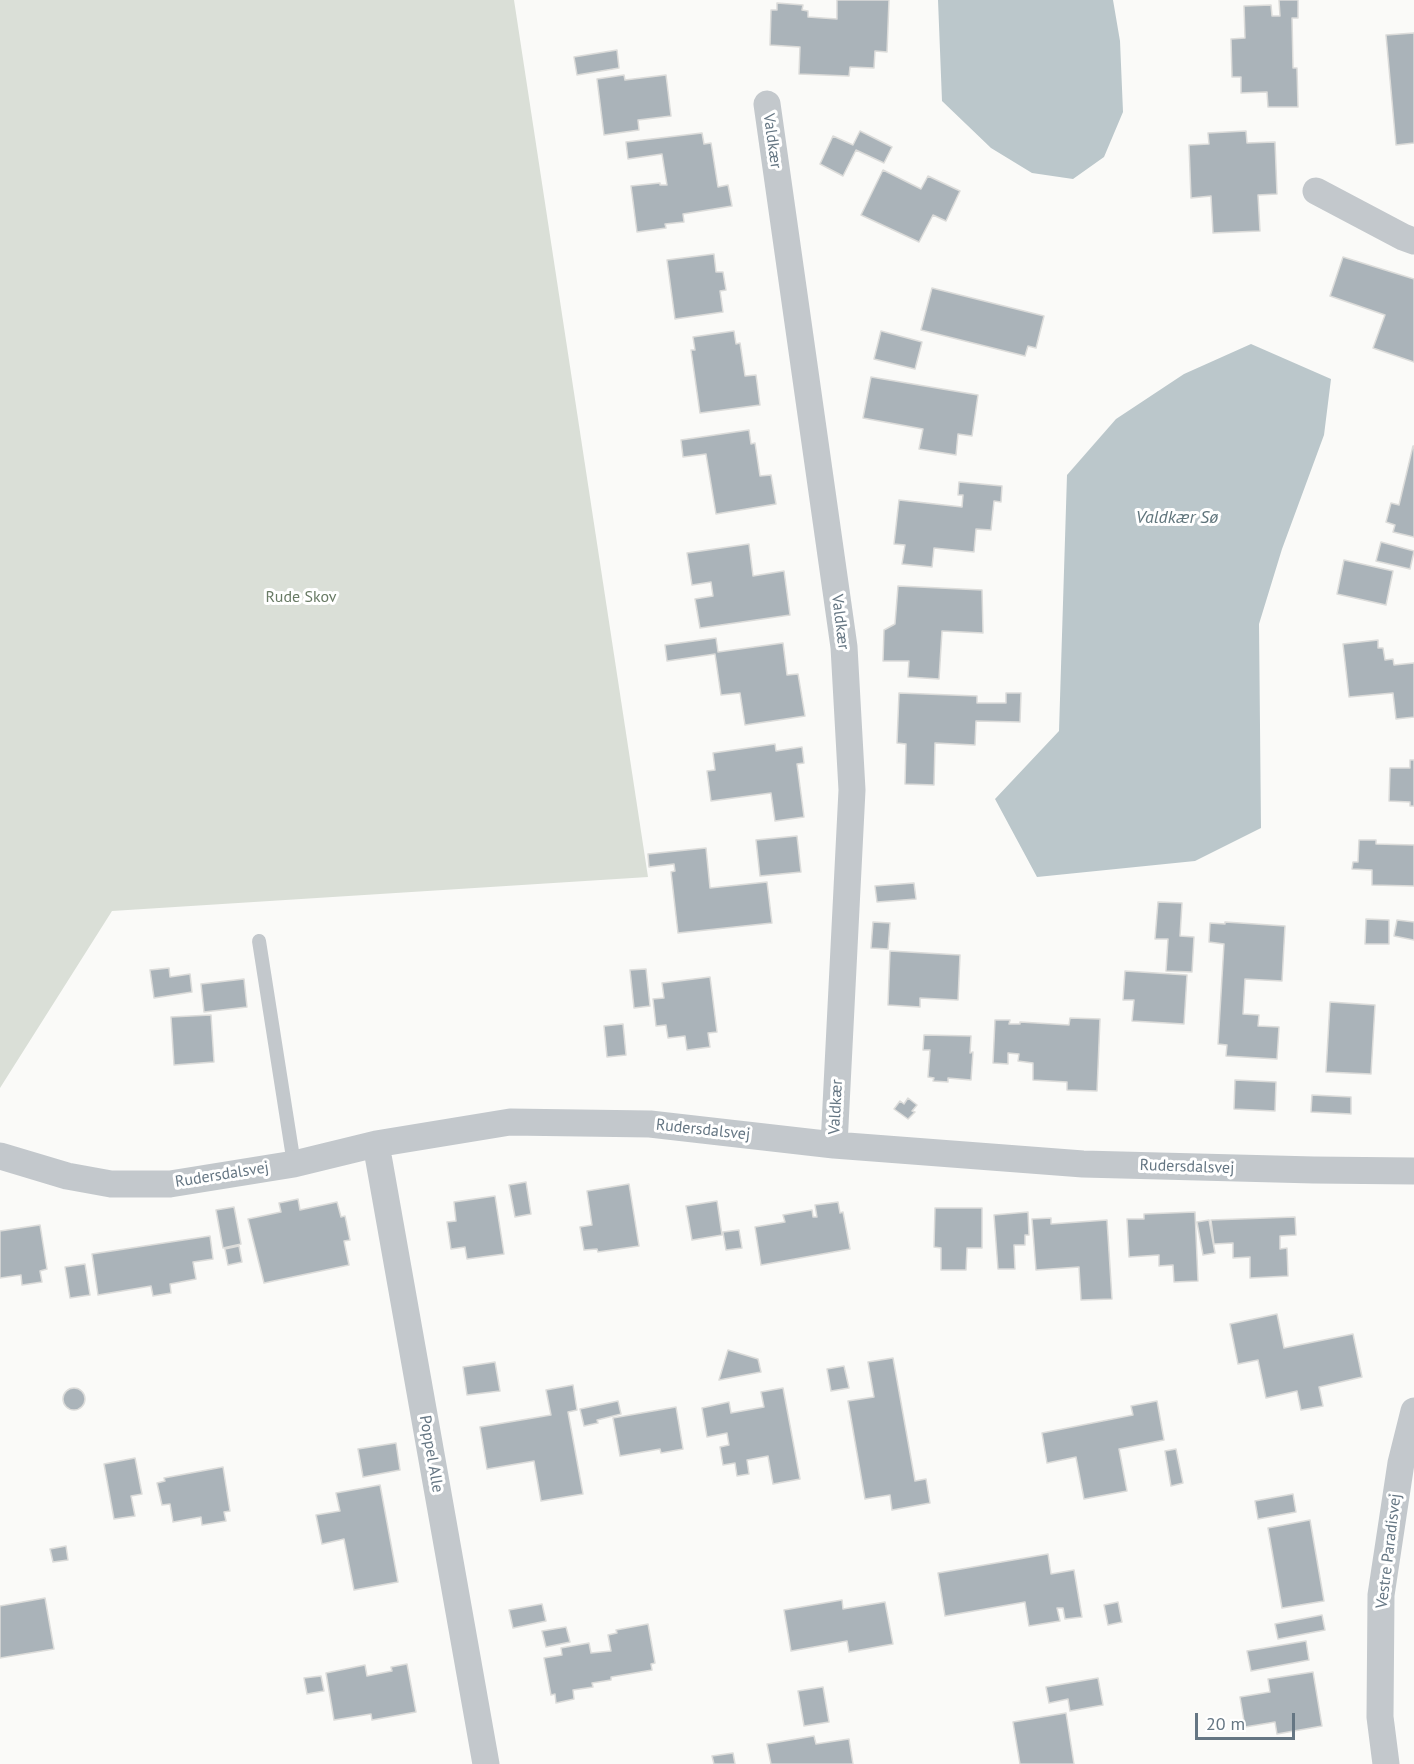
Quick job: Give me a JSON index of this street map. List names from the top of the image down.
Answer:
{
  "streets": {
    "street": [
      "Valdkær",
      "Rudersdalsvej",
      "Poppel Alle",
      "Vestre Paradisvej"
    ]
  },
  "crossings": [
    ["Valdkær", "Rudersdalsvej"],
    ["Rudersdalsvej", "Poppel Alle"]
  ],
  "water": ["Valdkær Sø"],
  "parks": ["Rude Skov"],
  "scale_bar": "20 m"
}
